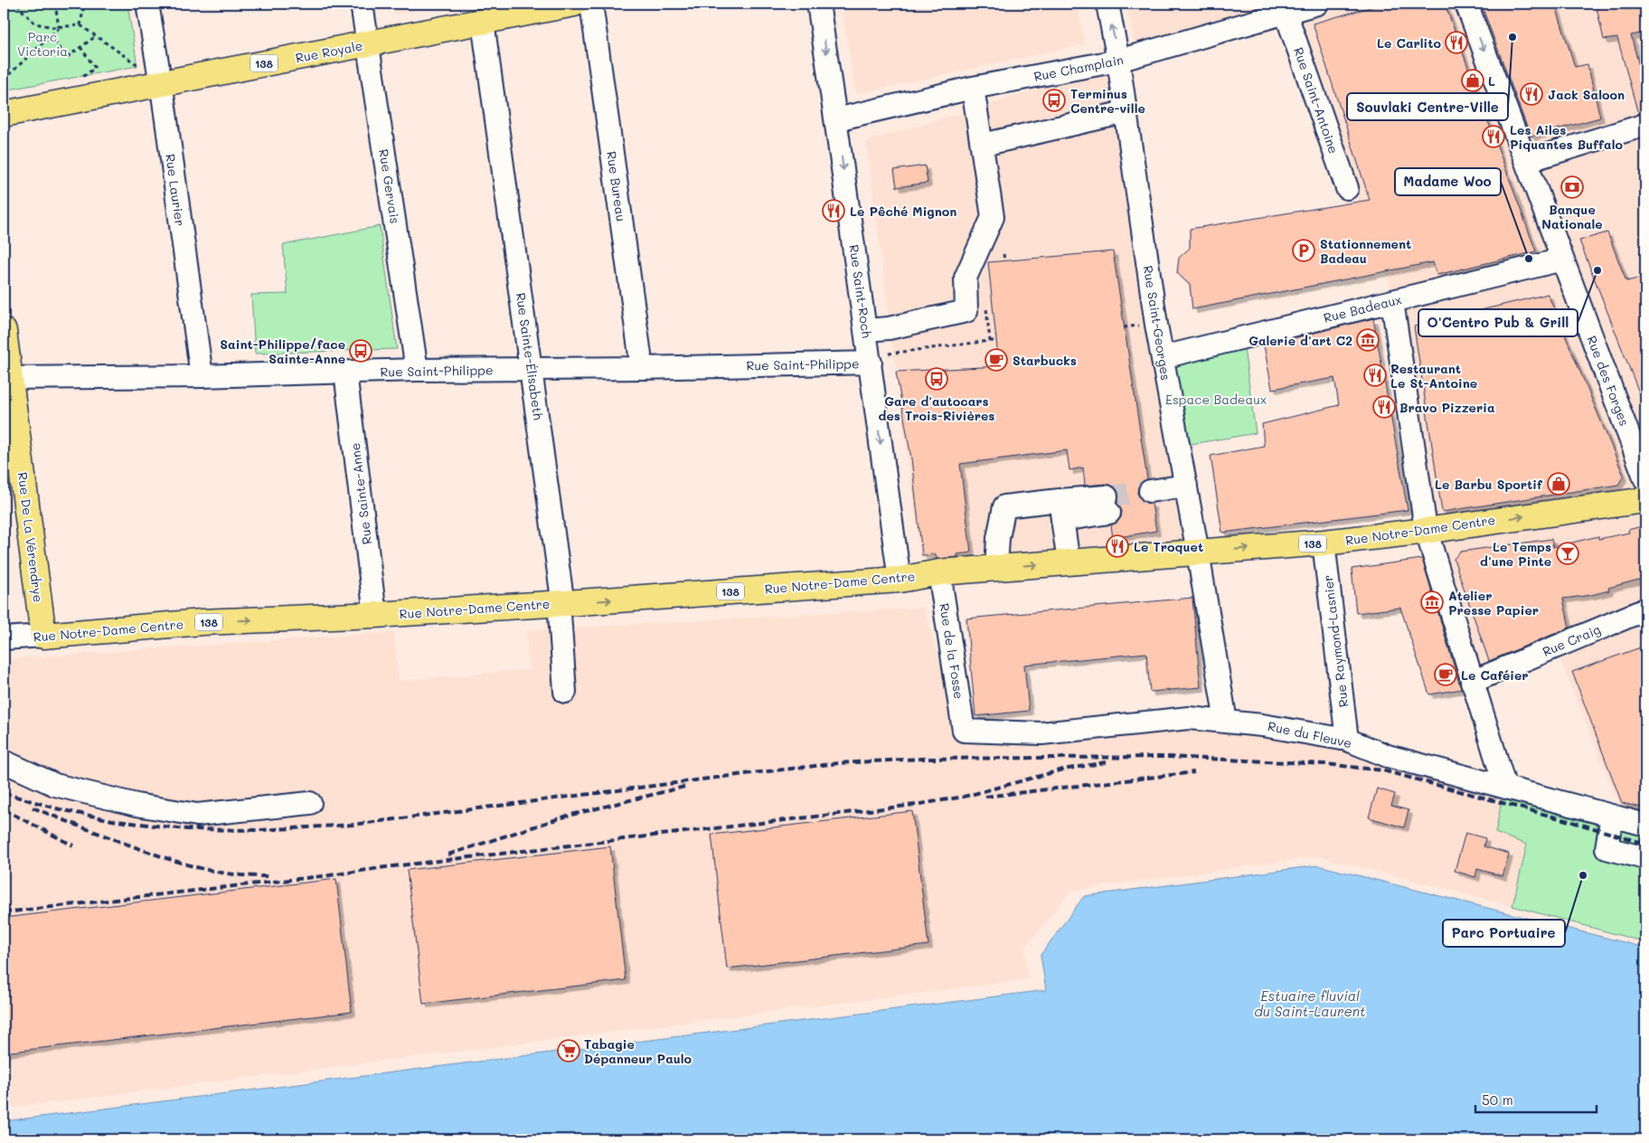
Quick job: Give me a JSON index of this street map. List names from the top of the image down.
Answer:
{
  "streets": {
    "main road": [
      "Rue Royale",
      "138",
      "Rue Notre-Dame Centre",
      "Rue De La Vérendrye"
    ],
    "street": [
      "Rue Champlain",
      "Rue Saint-Antoine",
      "Rue Gervais",
      "Rue Bureau",
      "Rue Laurier",
      "Rue Saint-Roch",
      "Rue Badeaux",
      "Rue Saint-Georges",
      "Rue Sainte-Élisabeth",
      "Rue Saint-Philippe",
      "Rue des Forges",
      "Rue Sainte-Anne",
      "Rue Craig",
      "Rue Raymond-Lasnier",
      "Rue de la Fosse",
      "Rue du Fleuve"
    ]
  },
  "crossings": [
    ["Rue Royale", "Rue Gervais"],
    ["Rue Royale", "Rue Laurier"],
    ["Rue Royale", "Rue Sainte-Élisabeth"],
    ["Rue Champlain", "Rue Saint-Antoine"],
    ["Rue Champlain", "Rue Saint-Roch"],
    ["Rue Champlain", "Rue Saint-Georges"],
    ["Rue Gervais", "Rue Saint-Philippe"],
    ["Rue Bureau", "Rue Saint-Philippe"],
    ["Rue Laurier", "Rue Saint-Philippe"],
    ["Rue Saint-Roch", "Rue Saint-Philippe"],
    ["Rue Saint-Roch", "Rue Notre-Dame Centre"],
    ["Rue Badeaux", "Rue Saint-Georges"],
    ["Rue Badeaux", "Rue des Forges"],
    ["Rue Saint-Georges", "Rue Notre-Dame Centre"],
    ["Rue Saint-Georges", "Rue du Fleuve"],
    ["Rue Sainte-Élisabeth", "Rue Saint-Philippe"],
    ["Rue Sainte-Élisabeth", "Rue Notre-Dame Centre"],
    ["Rue Saint-Philippe", "Rue Sainte-Anne"],
    ["Rue Saint-Philippe", "Rue De La Vérendrye"],
    ["Rue Sainte-Anne", "Rue Notre-Dame Centre"],
    ["Rue Notre-Dame Centre", "Rue De La Vérendrye"],
    ["Rue Notre-Dame Centre", "Rue Raymond-Lasnier"],
    ["Rue Notre-Dame Centre", "Rue de la Fosse"],
    ["Rue Raymond-Lasnier", "Rue du Fleuve"],
    ["Rue de la Fosse", "Rue du Fleuve"]
  ],
  "one_way": ["Rue Saint-Roch", "Rue Notre-Dame Centre"],
  "water": ["Estuaire fluvial du Saint-Laurent"],
  "parks": ["Parc Victoria", "Espace Badeaux"],
  "places": {
    "other": [
      "Souvlaki Centre-Ville",
      "Madame Woo",
      "O'Centro Pub & Grill",
      "Parc Portuaire"
    ],
    "restaurant": [
      "Le Carlito",
      "Jack Saloon",
      "Les Ailes Piquantes Buffalo",
      "Le Pêché Mignon",
      "Restaurant Le St-Antoine",
      "Bravo Pizzeria",
      "Le Troquet"
    ],
    "shop": ["L", "Le Barbu Sportif"],
    "bus stop": ["Terminus Centre-ville", "Saint-Philippe/face Sainte-Anne", "Gare d'autocars des Trois-Rivières"],
    "bank": ["Banque Nationale"],
    "parking": ["Stationnement Badeau"],
    "museum": ["Galerie d'art C2", "Atelier Presse Papier"],
    "cafe": ["Starbucks", "Le Caféier"],
    "bar": ["Le Temps d'une Pinte"],
    "supermarket": ["Tabagie Dépanneur Paulo"]
  },
  "scale_bar": "50 m"
}
